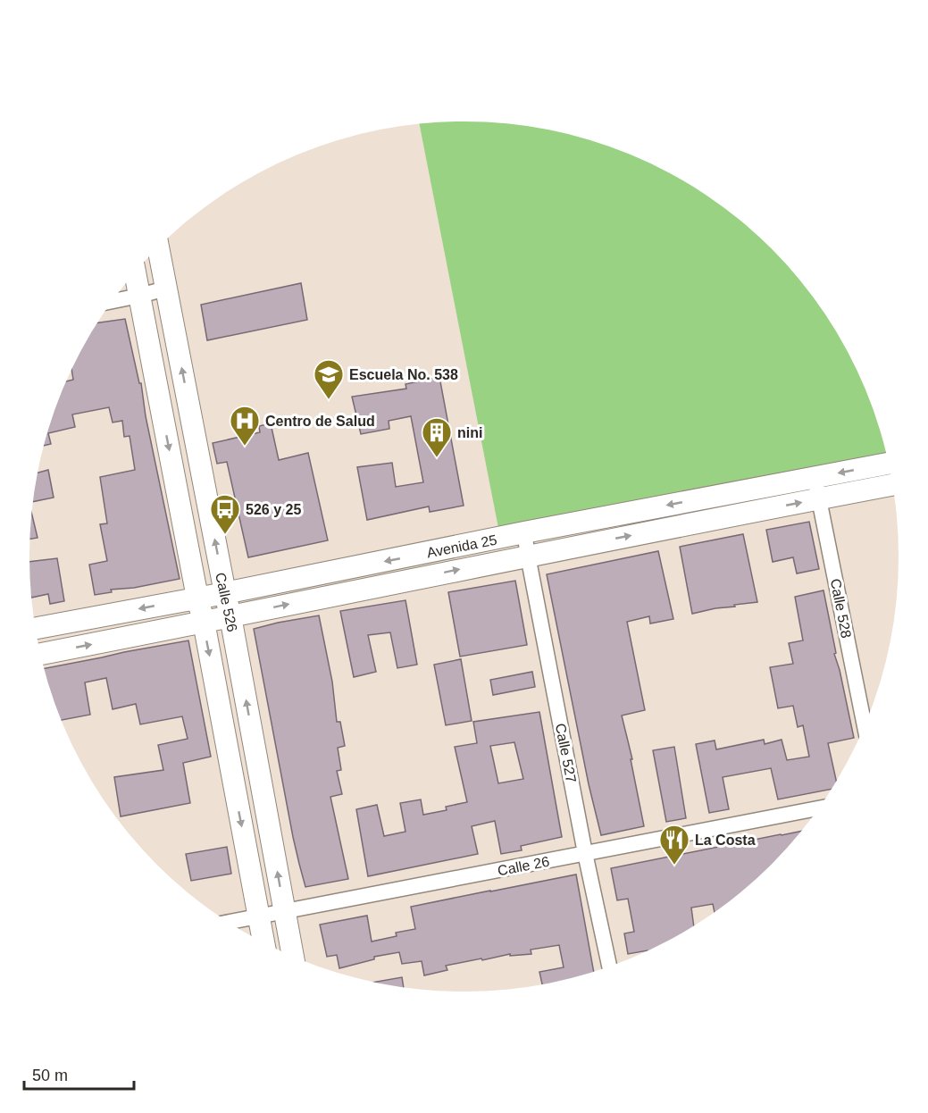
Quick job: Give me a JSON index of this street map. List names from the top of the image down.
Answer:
{
  "streets": {
    "main road": ["Avenida 25", "Calle 526"],
    "street": ["Calle 528", "Calle 527", "Calle 26"]
  },
  "crossings": [
    ["Avenida 25", "Calle 526"],
    ["Avenida 25", "Calle 528"],
    ["Avenida 25", "Calle 527"],
    ["Calle 526", "Calle 26"],
    ["Calle 527", "Calle 26"]
  ],
  "places": {
    "school or university": ["Escuela No. 538"],
    "hospital": ["Centro de Salud"],
    "building": ["nini"],
    "bus stop": ["526 y 25"],
    "restaurant": ["La Costa"]
  },
  "scale_bar": "50 m"
}
